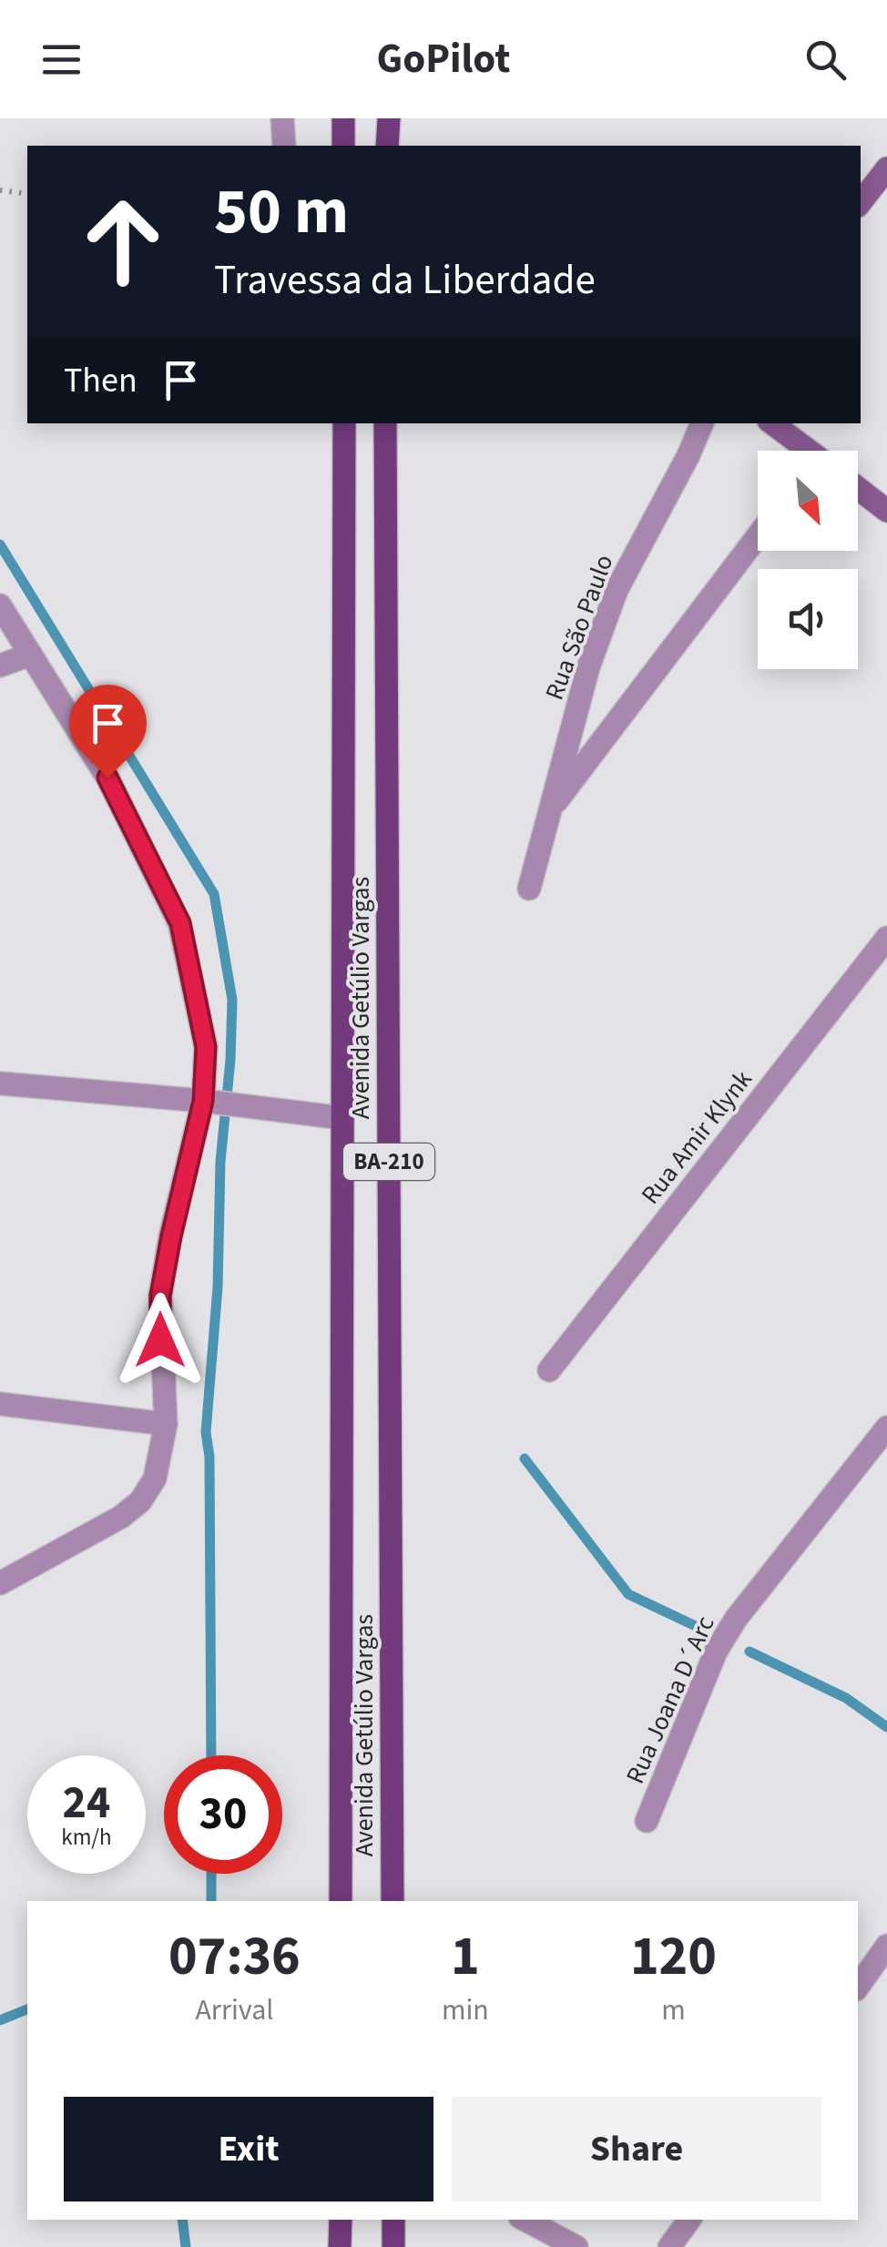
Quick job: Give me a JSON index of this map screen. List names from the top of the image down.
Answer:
{
  "streets": {
    "main road": ["Avenida Getúlio Vargas", "BA-210"],
    "street": ["Rua São Paulo", "Rua Amir Klynk", "Rua Joana D´Arc"]
  },
  "north": "bottom right",
  "page": {
    "header": "GoPilot",
    "turn": ["50 m", "Travessa da Liberdade"],
    "then": "Then",
    "speed": "24 km/h",
    "limit": "30",
    "eta": [
      "07:36",
      "Arrival",
      "1",
      "min",
      "120",
      "m"
    ],
    "buttons": ["Exit", "Share"]
  }
}
